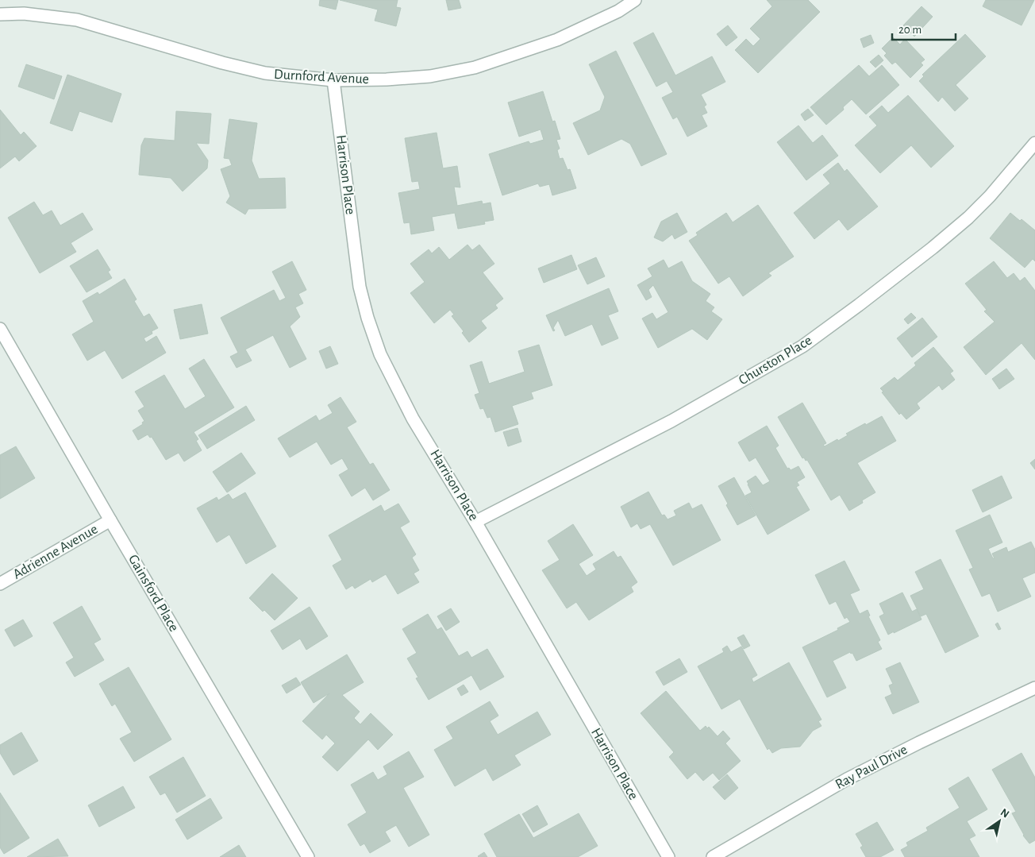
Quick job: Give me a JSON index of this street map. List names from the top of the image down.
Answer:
{
  "streets": {
    "street": [
      "Durnford Avenue",
      "Harrison Place",
      "Churston Place",
      "Adrienne Avenue",
      "Gainsford Place",
      "Ray Paul Drive"
    ]
  },
  "crossings": [
    ["Durnford Avenue", "Harrison Place"],
    ["Harrison Place", "Churston Place"],
    ["Adrienne Avenue", "Gainsford Place"]
  ],
  "scale_bar": "20 m",
  "north": "top right"
}
